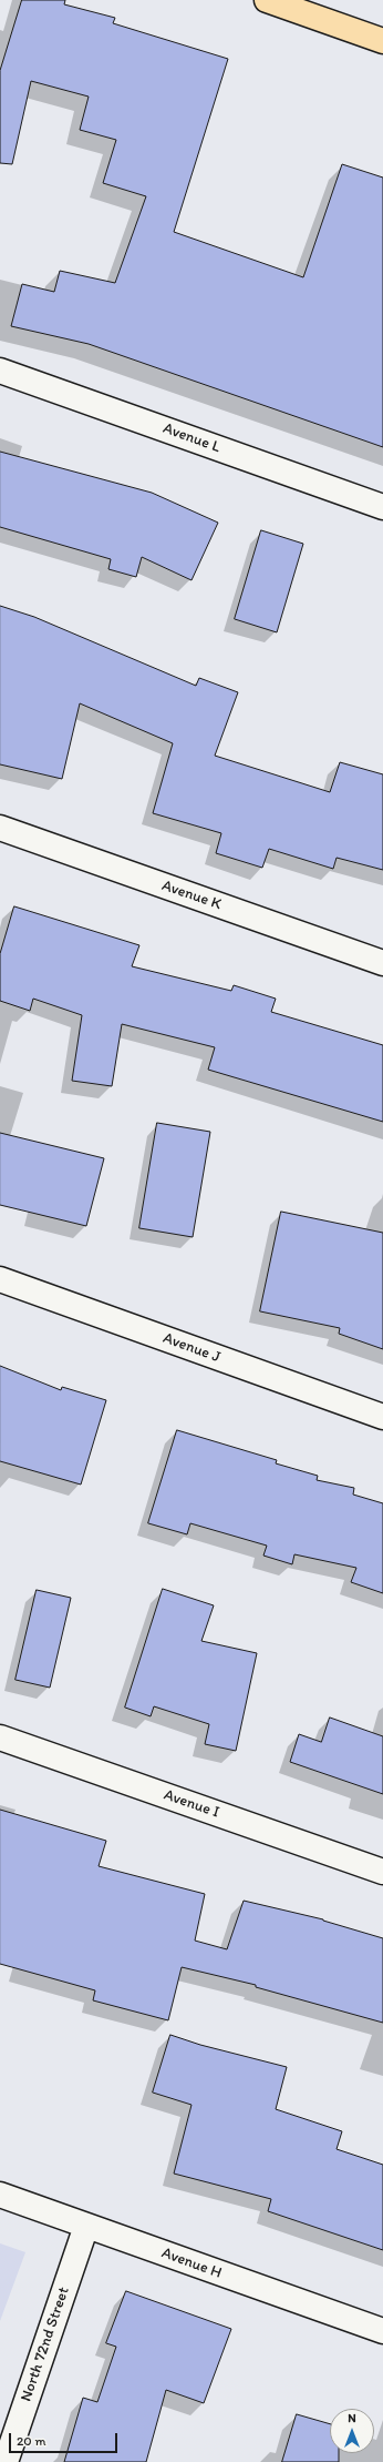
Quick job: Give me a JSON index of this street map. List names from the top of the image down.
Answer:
{
  "streets": {
    "street": [
      "Avenue L",
      "Avenue K",
      "Avenue J",
      "Avenue I",
      "Avenue H",
      "North 72nd Street"
    ]
  },
  "crossings": [
    ["Avenue H", "North 72nd Street"]
  ],
  "scale_bar": "20 m",
  "north": "top"
}
